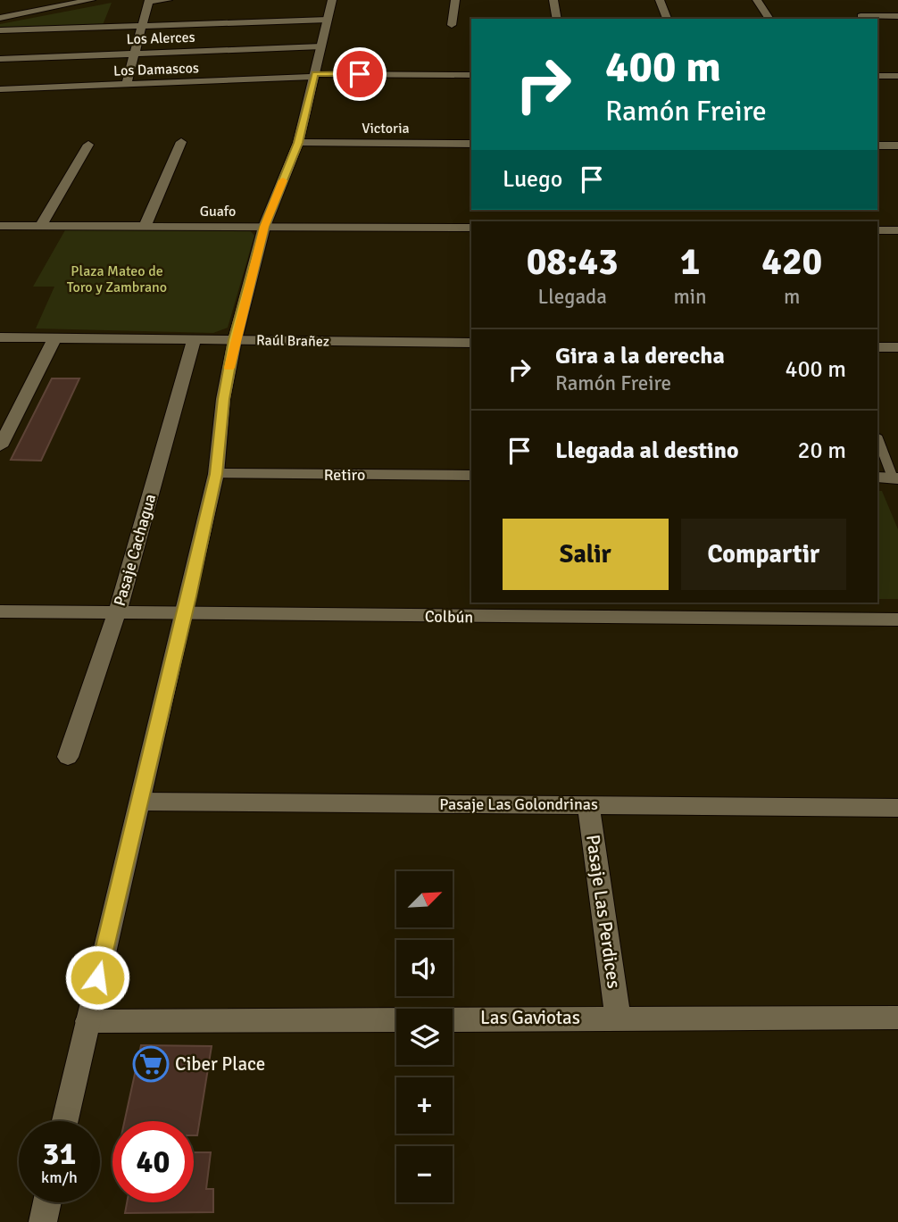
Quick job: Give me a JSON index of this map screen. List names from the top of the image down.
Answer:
{
  "streets": {
    "street": [
      "Los Alerces",
      "Los Damascos",
      "Victoria",
      "Guafo",
      "Raúl Brañez",
      "Retiro",
      "Pasaje Cachagua",
      "Colbún",
      "Pasaje Las Golondrinas",
      "Pasaje Las Perdices",
      "Las Gaviotas"
    ]
  },
  "crossings": [
    ["Raúl Brañez", "Pasaje Cachagua"],
    ["Pasaje Cachagua", "Colbún"],
    ["Pasaje Las Golondrinas", "Pasaje Las Perdices"],
    ["Pasaje Las Perdices", "Las Gaviotas"]
  ],
  "parks": ["Plaza Mateo de Toro y Zambrano"],
  "places": {
    "supermarket": ["Ciber Place"]
  },
  "north": "top right",
  "page": {
    "turn": ["400 m", "Ramón Freire"],
    "then": "Luego",
    "eta": [
      "08:43",
      "Llegada",
      "1",
      "min",
      "420",
      "m"
    ],
    "list": [
      {
        "name": "Gira a la derecha",
        "note": "Ramón Freire",
        "value": "400 m"
      },
      {
        "name": "Llegada al destino",
        "value": "20 m"
      }
    ],
    "buttons": ["Salir", "Compartir"],
    "map_buttons": ["+", "−"],
    "speed": "31 km/h",
    "limit": "40"
  }
}
